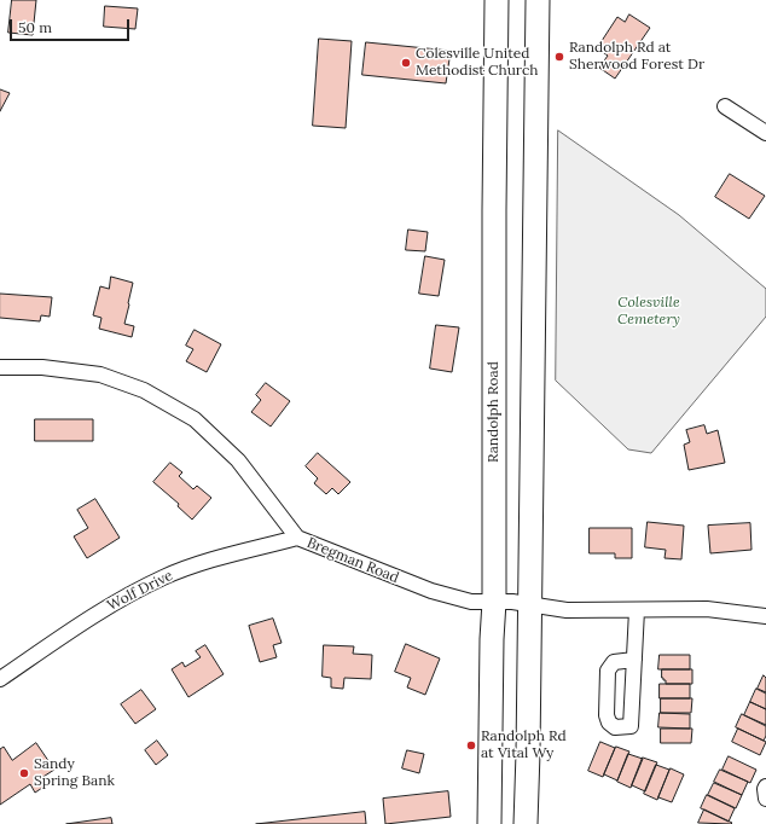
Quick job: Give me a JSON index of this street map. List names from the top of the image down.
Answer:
{
  "streets": {
    "main road": ["Randolph Road"],
    "street": ["Bregman Road", "Wolf Drive"]
  },
  "crossings": [
    ["Randolph Road", "Bregman Road"],
    ["Bregman Road", "Wolf Drive"]
  ],
  "parks": ["Colesville Cemetery"],
  "places": [
    "Randolph Rd at Sherwood Forest Dr",
    "Colesville United Methodist Church",
    "Randolph Rd at Vital Wy",
    "Sandy Spring Bank"
  ],
  "scale_bar": "50 m"
}
